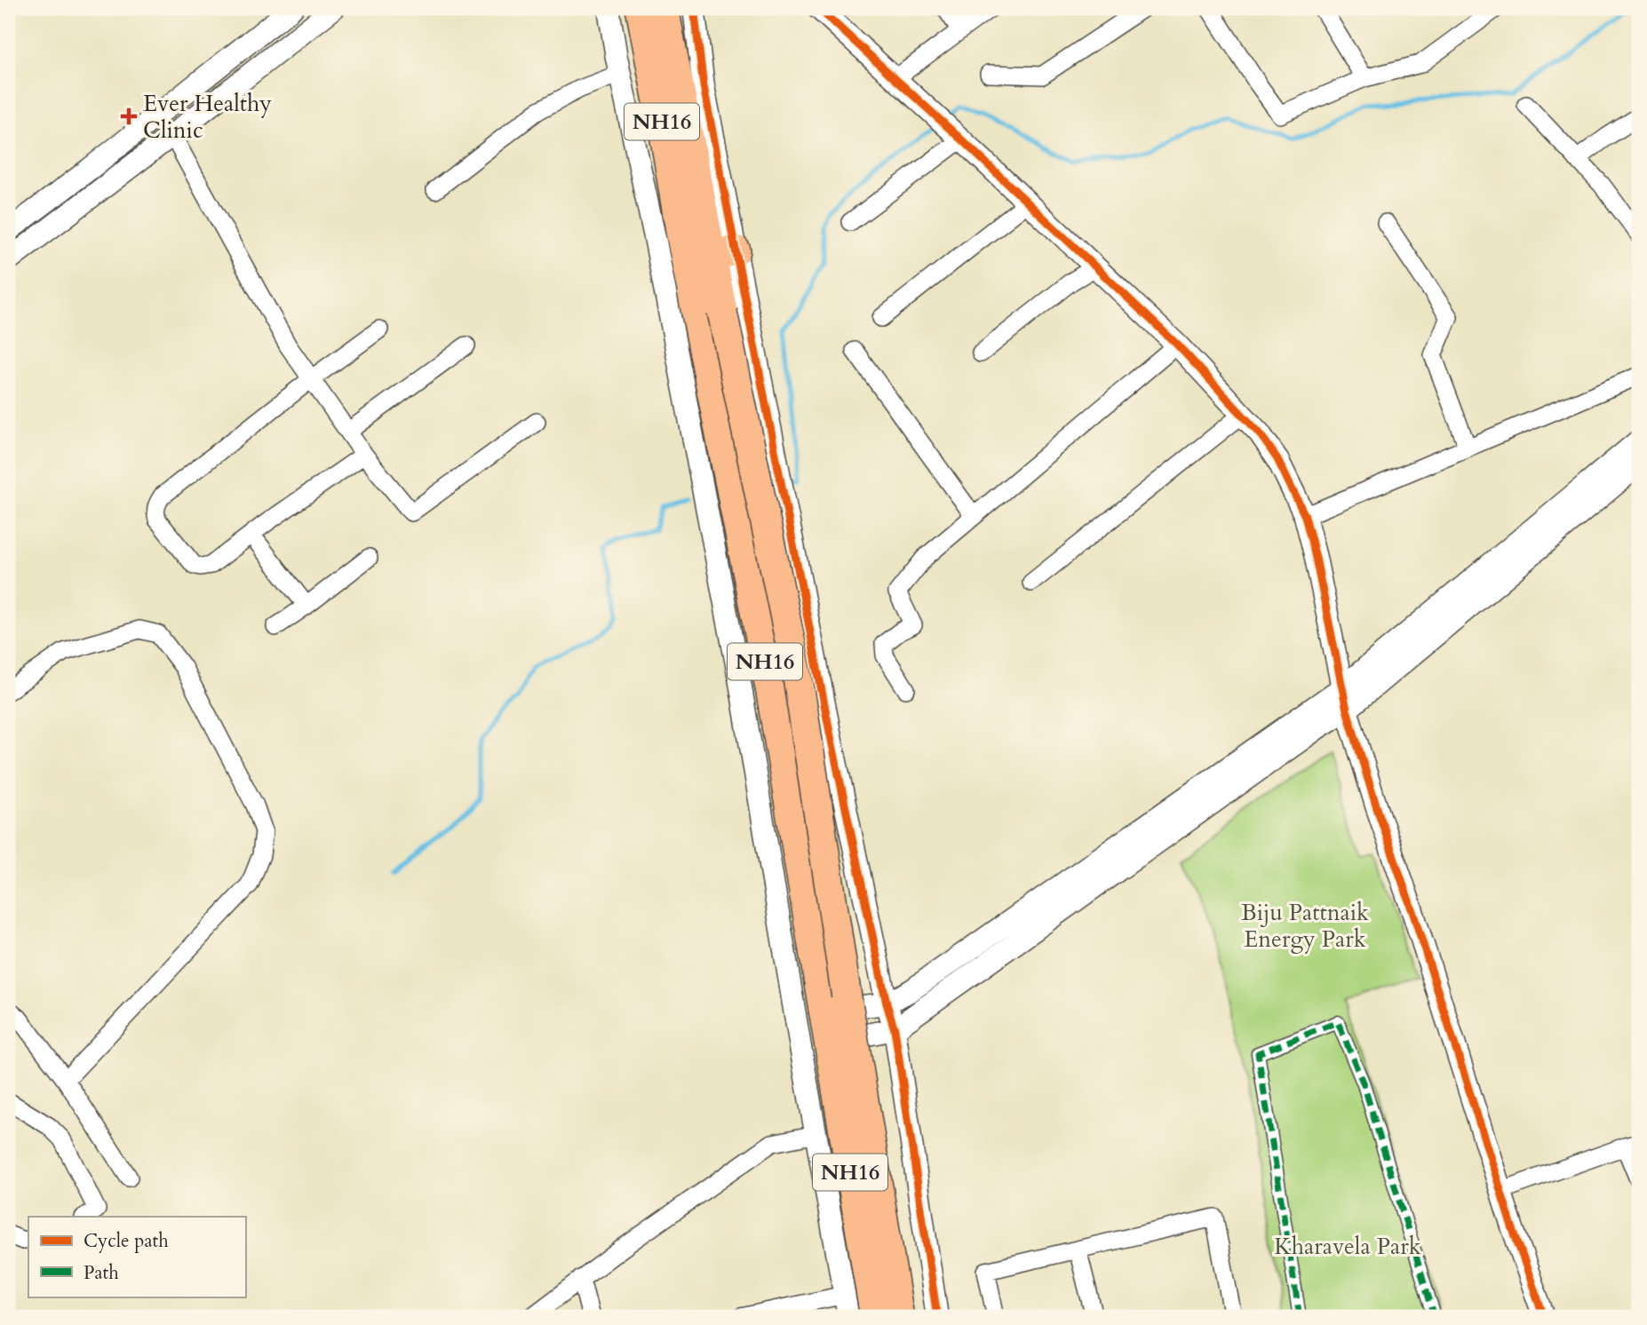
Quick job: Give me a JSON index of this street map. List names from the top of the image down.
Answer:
{
  "streets": {
    "highway": ["NH16"]
  },
  "parks": ["Biju Pattnaik Energy Park", "Kharavela Park"],
  "places": {
    "health": ["Ever Healthy Clinic"]
  },
  "legend": ["Cycle path", "Path"]
}
